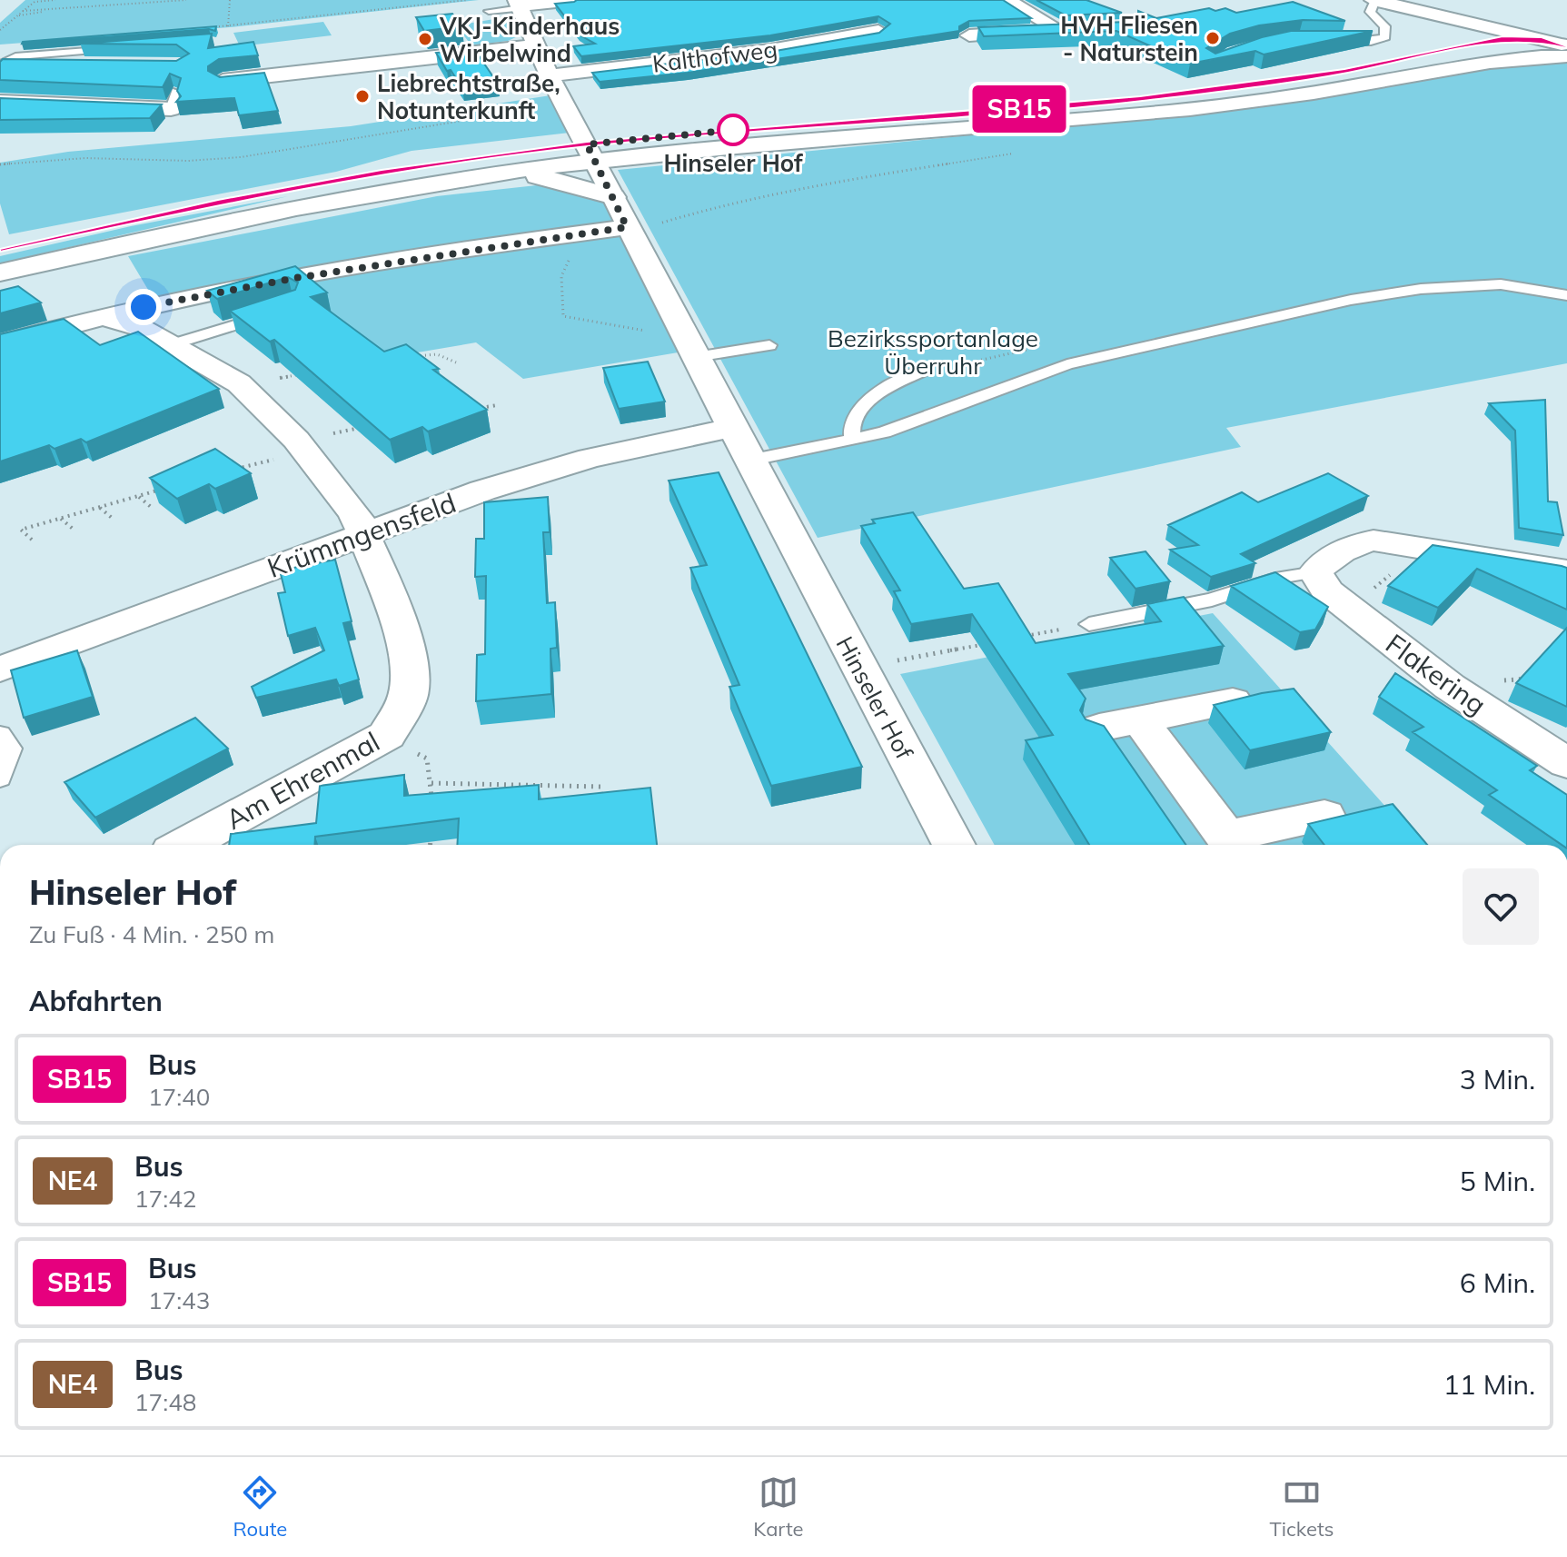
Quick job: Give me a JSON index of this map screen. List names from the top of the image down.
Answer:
{
  "streets": {
    "street": [
      "Kalthofweg",
      "Krümmgensfeld",
      "Flakering",
      "Hinseler Hof",
      "Am Ehrenmal"
    ]
  },
  "crossings": [
    ["Kalthofweg", "Hinseler Hof"],
    ["Krümmgensfeld", "Hinseler Hof"],
    ["Krümmgensfeld", "Am Ehrenmal"]
  ],
  "parks": ["Bezirkssportanlage Überruhr"],
  "places": [
    "HVH Fliesen - Naturstein",
    "VKJ-Kinderhaus Wirbelwind",
    "Liebrechtstraße, Notunterkunft",
    "Hinseler Hof"
  ],
  "lines": ["bus line SB15"],
  "page": {
    "on_map": "SB15",
    "heading": [
      ["Hinseler Hof", "Zu Fuß · 4 Min. · 250 m"],
      "Abfahrten"
    ],
    "list": [
      {
        "mark": "SB15",
        "name": "Bus",
        "note": "17:40",
        "value": "3 Min."
      },
      {
        "mark": "NE4",
        "name": "Bus",
        "note": "17:42",
        "value": "5 Min."
      },
      {
        "mark": "SB15",
        "name": "Bus",
        "note": "17:43",
        "value": "6 Min."
      },
      {
        "mark": "NE4",
        "name": "Bus",
        "note": "17:48",
        "value": "11 Min."
      }
    ],
    "tabs": ["Route", "Karte", "Tickets"]
  }
}
